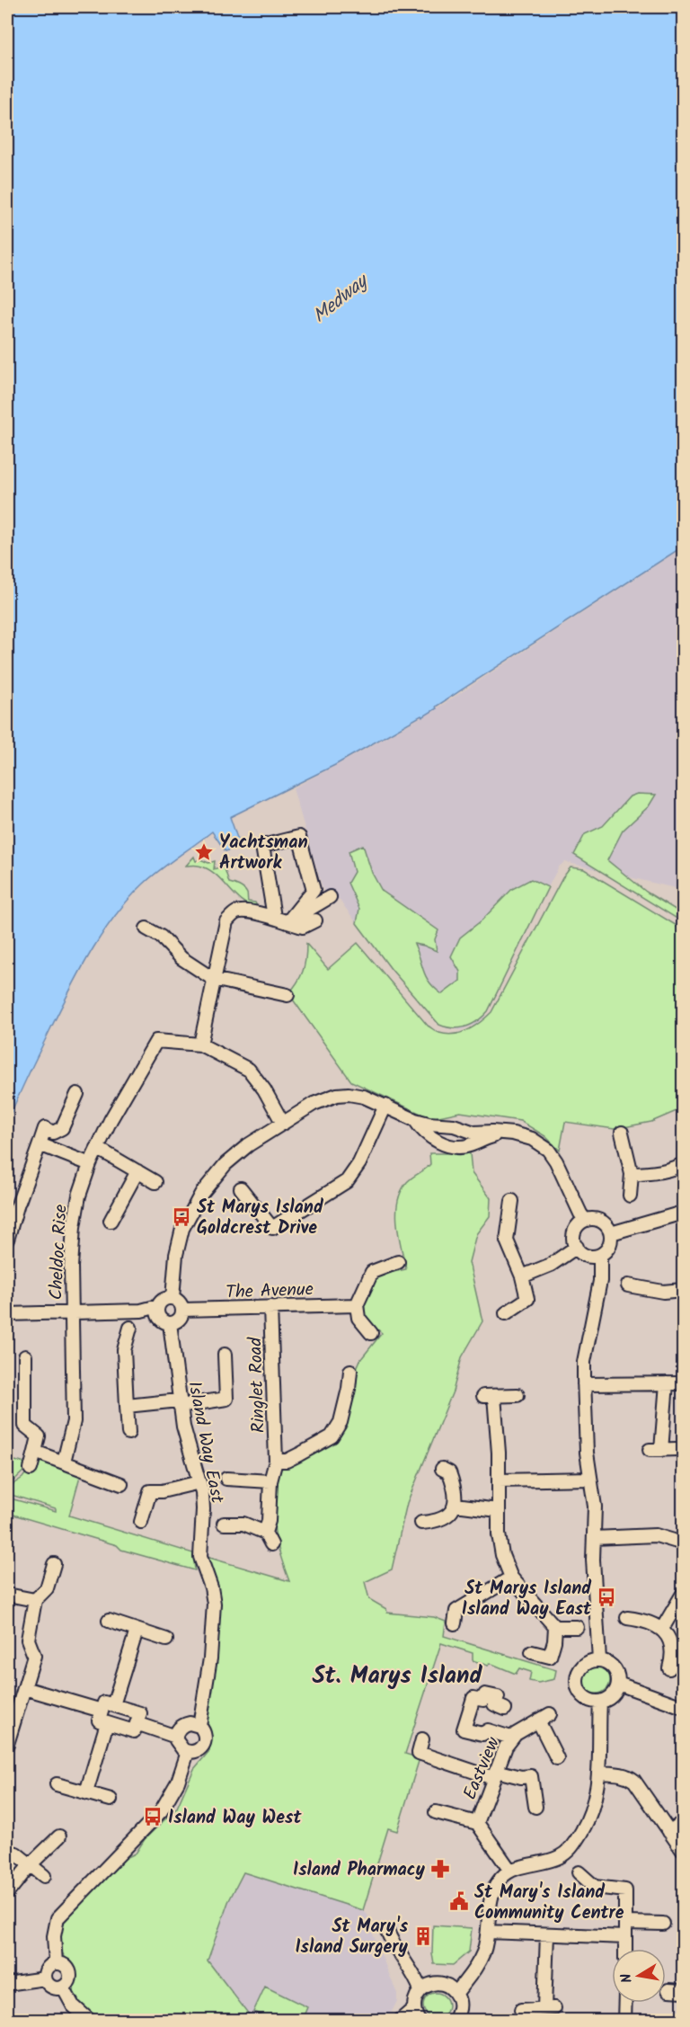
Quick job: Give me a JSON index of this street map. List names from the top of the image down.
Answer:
{
  "streets": {
    "street": [
      "Cheldoc Rise",
      "The Avenue",
      "Ringlet Road",
      "Island Way East",
      "Eastview"
    ]
  },
  "crossings": [
    ["The Avenue", "Ringlet Road"],
    ["The Avenue", "Island Way East"]
  ],
  "districts": ["St. Marys Island"],
  "water": ["Medway"],
  "places": {
    "place": ["Yachtsman Artwork"],
    "bus stop": ["St Marys Island Goldcrest Drive", "St Marys Island Island Way East", "Island Way West"],
    "pharmacy": ["Island Pharmacy"],
    "public building": ["St Mary's Island Community Centre"],
    "building": ["St Mary's Island Surgery"]
  },
  "north": "left"
}
